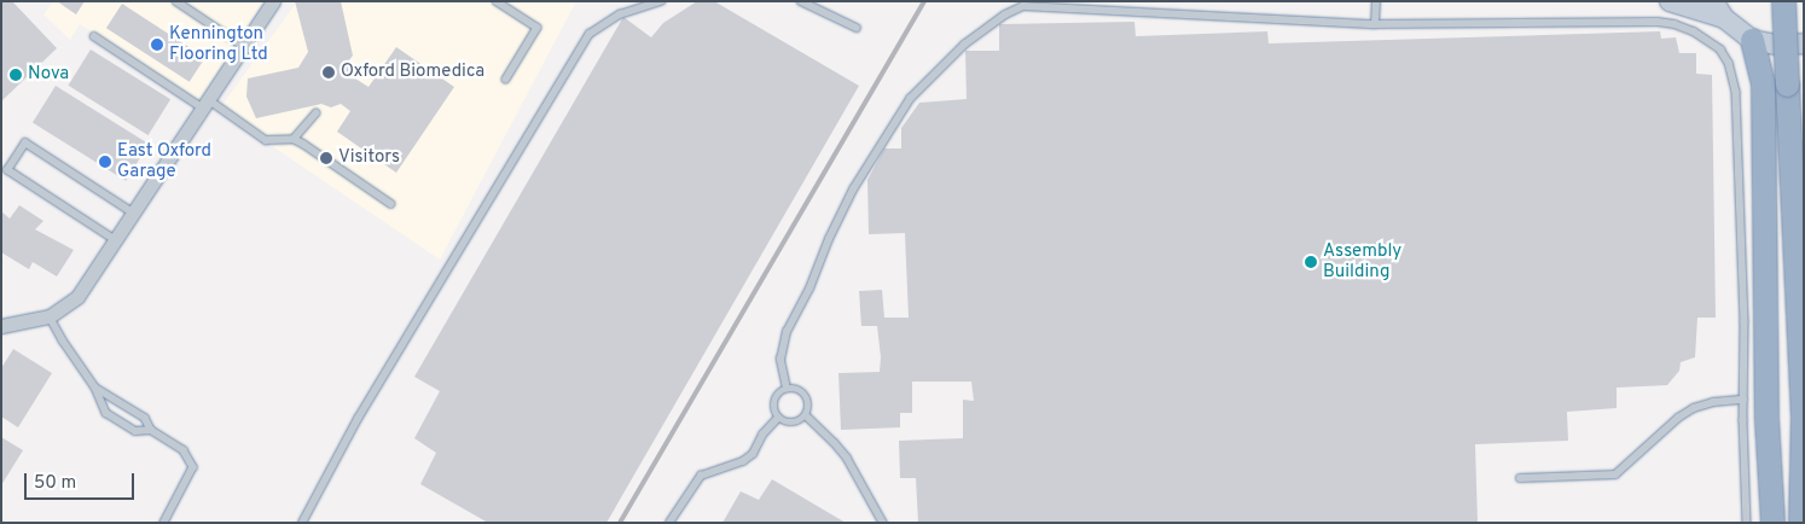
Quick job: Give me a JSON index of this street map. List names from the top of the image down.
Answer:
{
  "places": [
    "Kennington Flooring Ltd",
    "Oxford Biomedica",
    "Nova",
    "Visitors",
    "East Oxford Garage",
    "Assembly Building"
  ],
  "scale_bar": "50 m"
}
